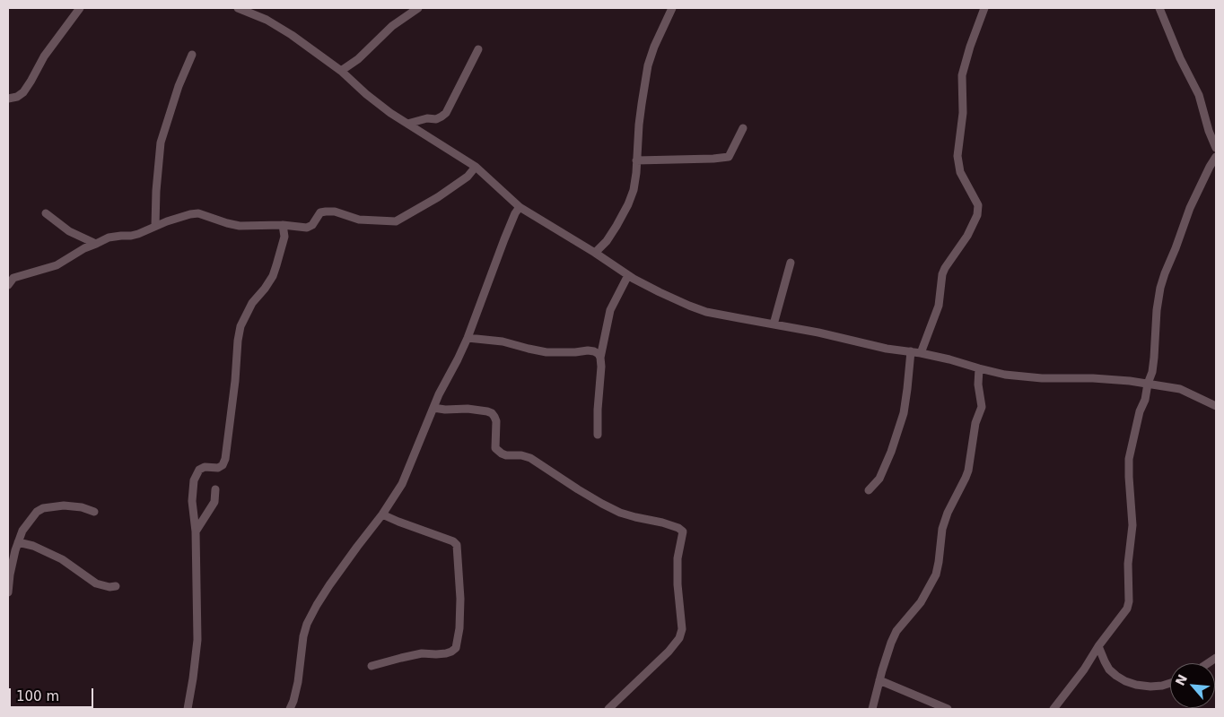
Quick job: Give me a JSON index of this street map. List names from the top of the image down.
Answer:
{
  "scale_bar": "100 m",
  "north": "top left"
}
